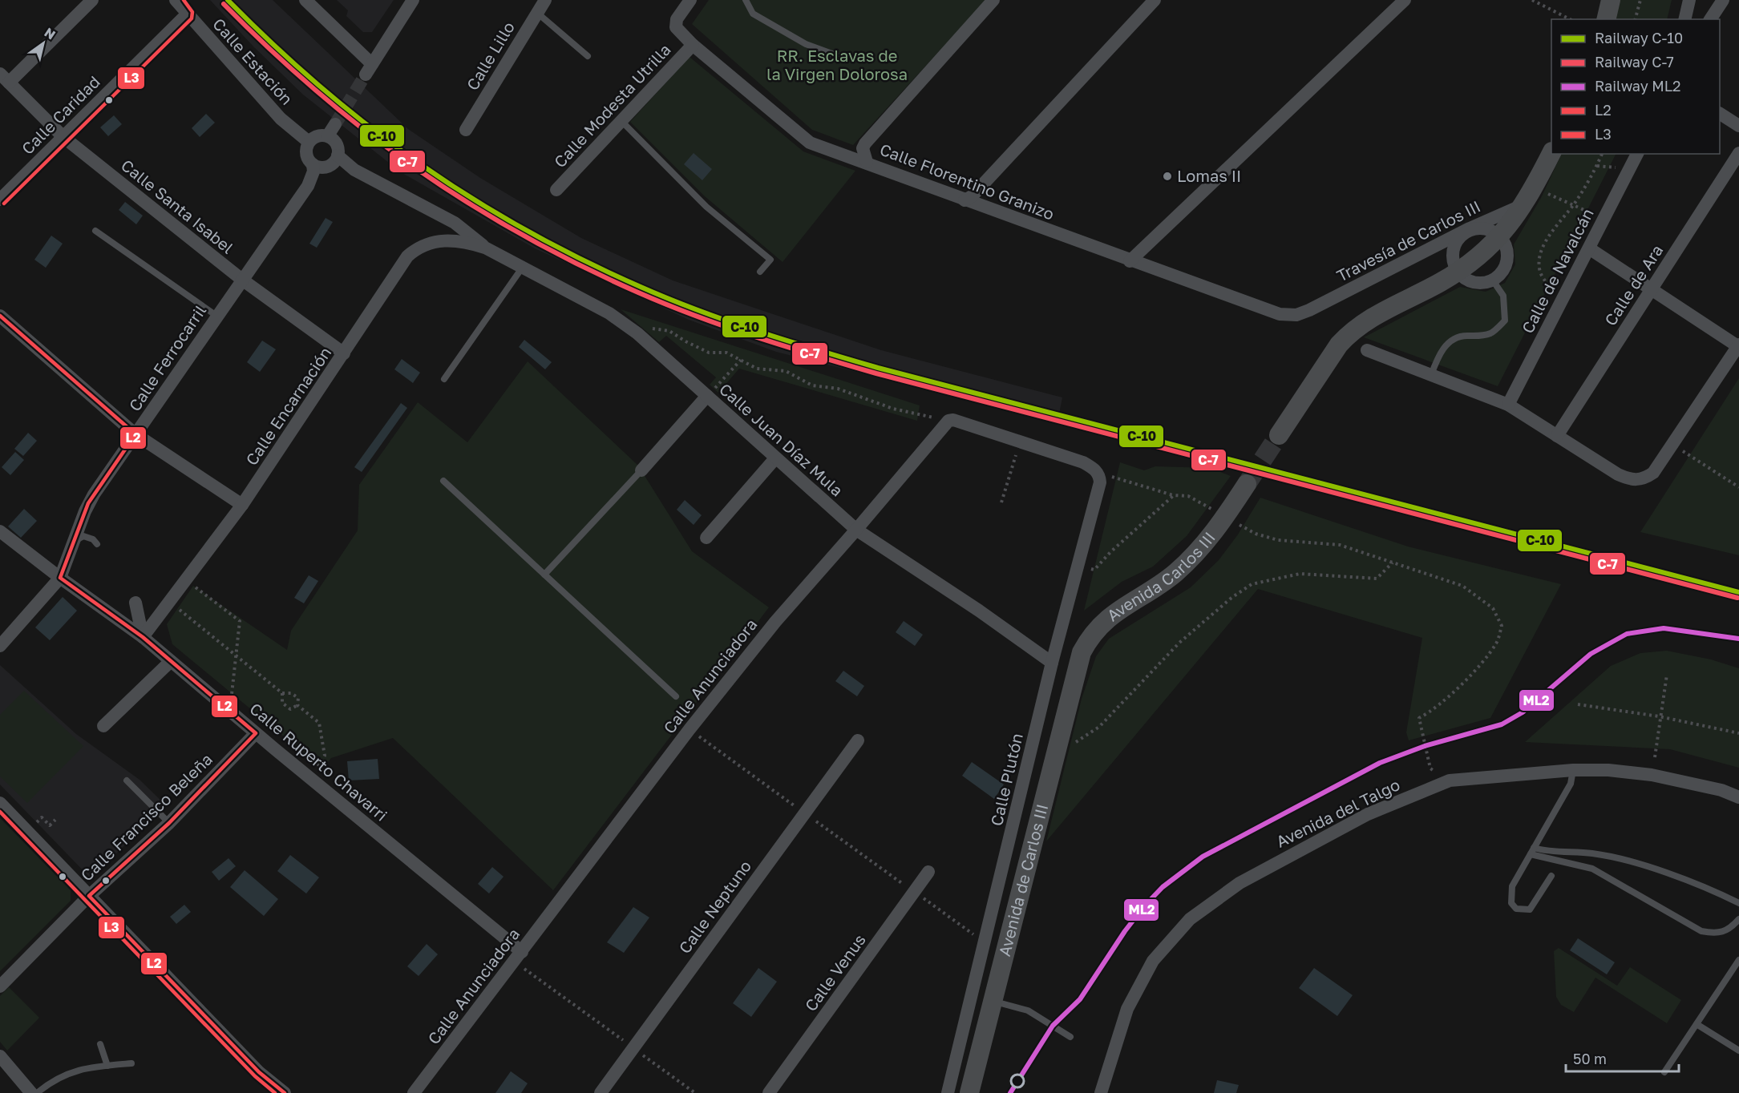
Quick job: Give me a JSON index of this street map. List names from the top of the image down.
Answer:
{
  "streets": {
    "street": [
      "Calle Lillo",
      "Calle Estación",
      "Calle Modesta Utrilla",
      "Calle Caridad",
      "Calle Florentino Granizo",
      "Calle Santa Isabel",
      "Travesía de Carlos III",
      "Calle de Navalcán",
      "Calle de Ara",
      "Calle Ferrocarril",
      "Calle Encarnación",
      "Calle Juan Díaz Mula",
      "Avenida Carlos III",
      "Calle Anunciadora",
      "Calle Ruperto Chavarri",
      "Calle Plutón",
      "Avenida del Talgo",
      "Calle Francisco Beleña",
      "Avenida de Carlos III",
      "Calle Neptuno",
      "Calle Venus"
    ]
  },
  "crossings": [
    ["Calle Estación", "Calle Caridad"],
    ["Calle Estación", "Calle Ferrocarril"],
    ["Calle Modesta Utrilla", "Calle Florentino Granizo"],
    ["Calle Caridad", "Calle Santa Isabel"],
    ["Calle Florentino Granizo", "Travesía de Carlos III"],
    ["Calle Santa Isabel", "Calle Ferrocarril"],
    ["Calle Santa Isabel", "Calle Encarnación"],
    ["Calle Ferrocarril", "Calle Ruperto Chavarri"],
    ["Calle Encarnación", "Calle Juan Díaz Mula"],
    ["Calle Encarnación", "Calle Ruperto Chavarri"],
    ["Calle Juan Díaz Mula", "Calle Anunciadora"],
    ["Calle Juan Díaz Mula", "Calle Plutón"],
    ["Avenida Carlos III", "Avenida de Carlos III"],
    ["Calle Anunciadora", "Calle Ruperto Chavarri"],
    ["Calle Ruperto Chavarri", "Calle Francisco Beleña"]
  ],
  "parks": ["RR. Esclavas de la Virgen Dolorosa"],
  "places": ["Lomas II"],
  "lines": [
    "rail line C-10",
    "transit line L3",
    "rail line C-7",
    "transit line L2",
    "rail line ML2"
  ],
  "legend": [
    "Railway C-10",
    "Railway C-7",
    "Railway ML2",
    "L2",
    "L3"
  ],
  "scale_bar": "50 m",
  "north": "top right"
}
